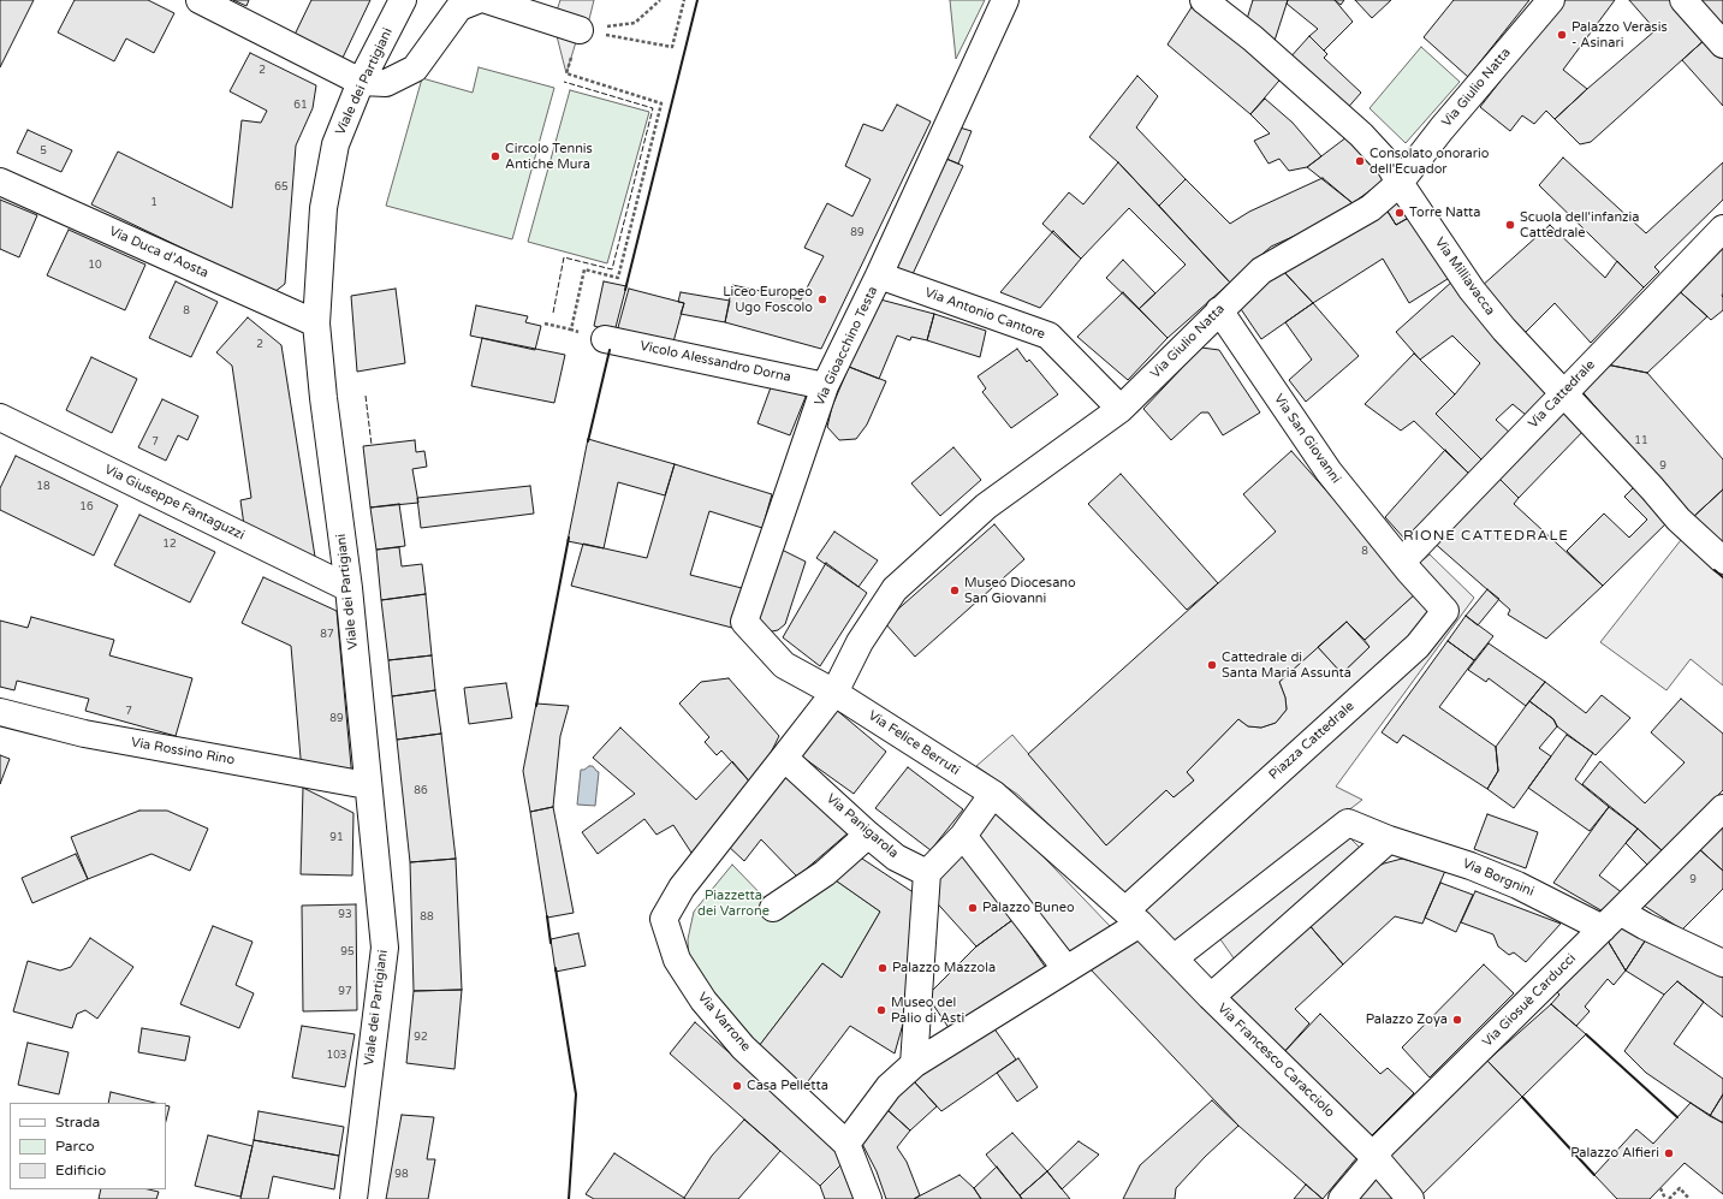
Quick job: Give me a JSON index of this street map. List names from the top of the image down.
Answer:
{
  "streets": {
    "street": [
      "Viale dei Partigiani",
      "Via Giulio Natta",
      "Via Duca d'Aosta",
      "Via Milliavacca",
      "Via Antonio Cantore",
      "Via Gioacchino Testa",
      "Vicolo Alessandro Dorna",
      "Via Cattedrale",
      "Via San Giovanni",
      "Via Giuseppe Fantaguzzi",
      "Piazza Cattedrale",
      "Via Felice Berruti",
      "Via Rossino Rino",
      "Via Panigarola",
      "Via Borgnini",
      "Via Giosuè Carducci",
      "Via Varrone",
      "Via Francesco Caracciolo"
    ]
  },
  "crossings": [
    ["Viale dei Partigiani", "Via Duca d'Aosta"],
    ["Viale dei Partigiani", "Via Giuseppe Fantaguzzi"],
    ["Viale dei Partigiani", "Via Rossino Rino"],
    ["Via Giulio Natta", "Via Milliavacca"],
    ["Via Giulio Natta", "Via Antonio Cantore"],
    ["Via Giulio Natta", "Via Gioacchino Testa"],
    ["Via Giulio Natta", "Via San Giovanni"],
    ["Via Giulio Natta", "Via Felice Berruti"],
    ["Via Giulio Natta", "Via Varrone"],
    ["Via Milliavacca", "Via Cattedrale"],
    ["Via Antonio Cantore", "Via Gioacchino Testa"],
    ["Via Gioacchino Testa", "Vicolo Alessandro Dorna"],
    ["Via Gioacchino Testa", "Via Felice Berruti"],
    ["Via Gioacchino Testa", "Via Varrone"],
    ["Via Cattedrale", "Via San Giovanni"],
    ["Via Cattedrale", "Piazza Cattedrale"],
    ["Via San Giovanni", "Piazza Cattedrale"],
    ["Piazza Cattedrale", "Via Francesco Caracciolo"],
    ["Via Felice Berruti", "Via Varrone"],
    ["Via Panigarola", "Via Varrone"],
    ["Via Borgnini", "Via Giosuè Carducci"],
    ["Via Giosuè Carducci", "Via Francesco Caracciolo"]
  ],
  "districts": ["RIONE CATTEDRALE"],
  "parks": ["Piazzetta dei Varrone"],
  "places": [
    "Palazzo Verasis - Asinari",
    "Circolo Tennis Antiche Mura",
    "Consolato onorario dell'Ecuador",
    "Torre Natta",
    "Scuola dell'infanzia Cattedrale",
    "Liceo Europeo Ugo Foscolo",
    "Museo Diocesano San Giovanni",
    "Cattedrale di Santa Maria Assunta",
    "Palazzo Buneo",
    "Palazzo Mazzola",
    "Museo del Palio di Asti",
    "Palazzo Zoya",
    "Casa Pelletta",
    "Palazzo Alfieri"
  ],
  "house_numbers": [
    "2",
    "61",
    "5",
    "65",
    "1",
    "89",
    "10",
    "8",
    "2",
    "11",
    "7",
    "9",
    "18",
    "16",
    "12",
    "8",
    "87",
    "7",
    "89",
    "86",
    "91",
    "9",
    "93",
    "88",
    "95",
    "97",
    "92",
    "103",
    "98"
  ],
  "legend": ["Strada", "Parco", "Edificio"]
}
